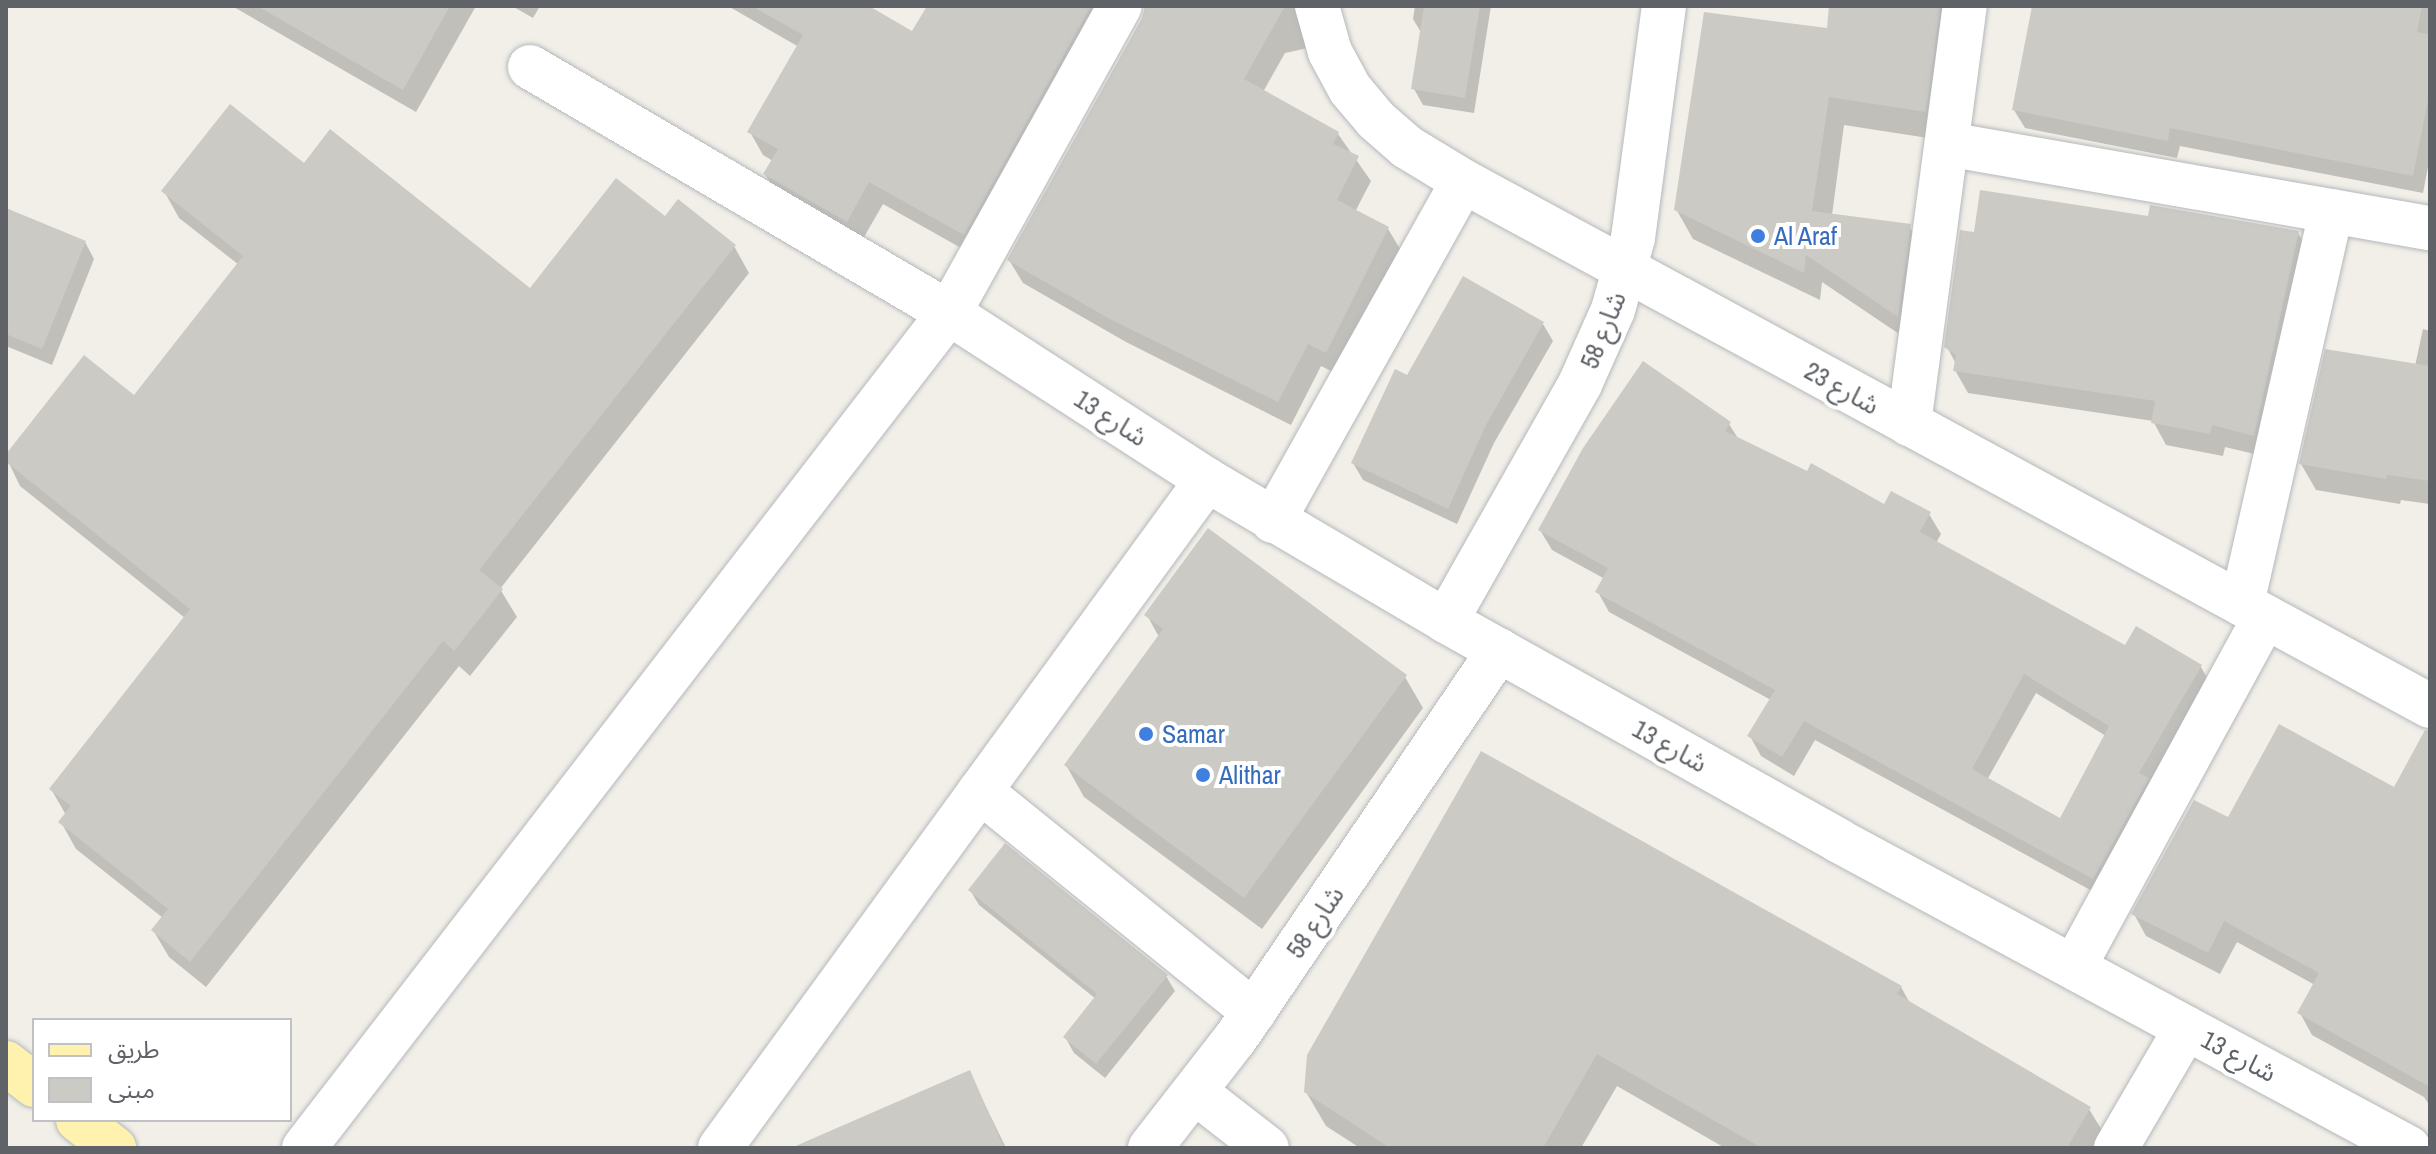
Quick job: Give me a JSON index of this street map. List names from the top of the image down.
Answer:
{
  "streets": {
    "street": ["شارع 58", "شارع 23", "شارع 13"]
  },
  "crossings": [
    ["شارع 58", "شارع 23"],
    ["شارع 58", "شارع 13"]
  ],
  "places": ["Al Araf", "Samar", "Alithar"],
  "legend": ["طريق", "مبنى"]
}
